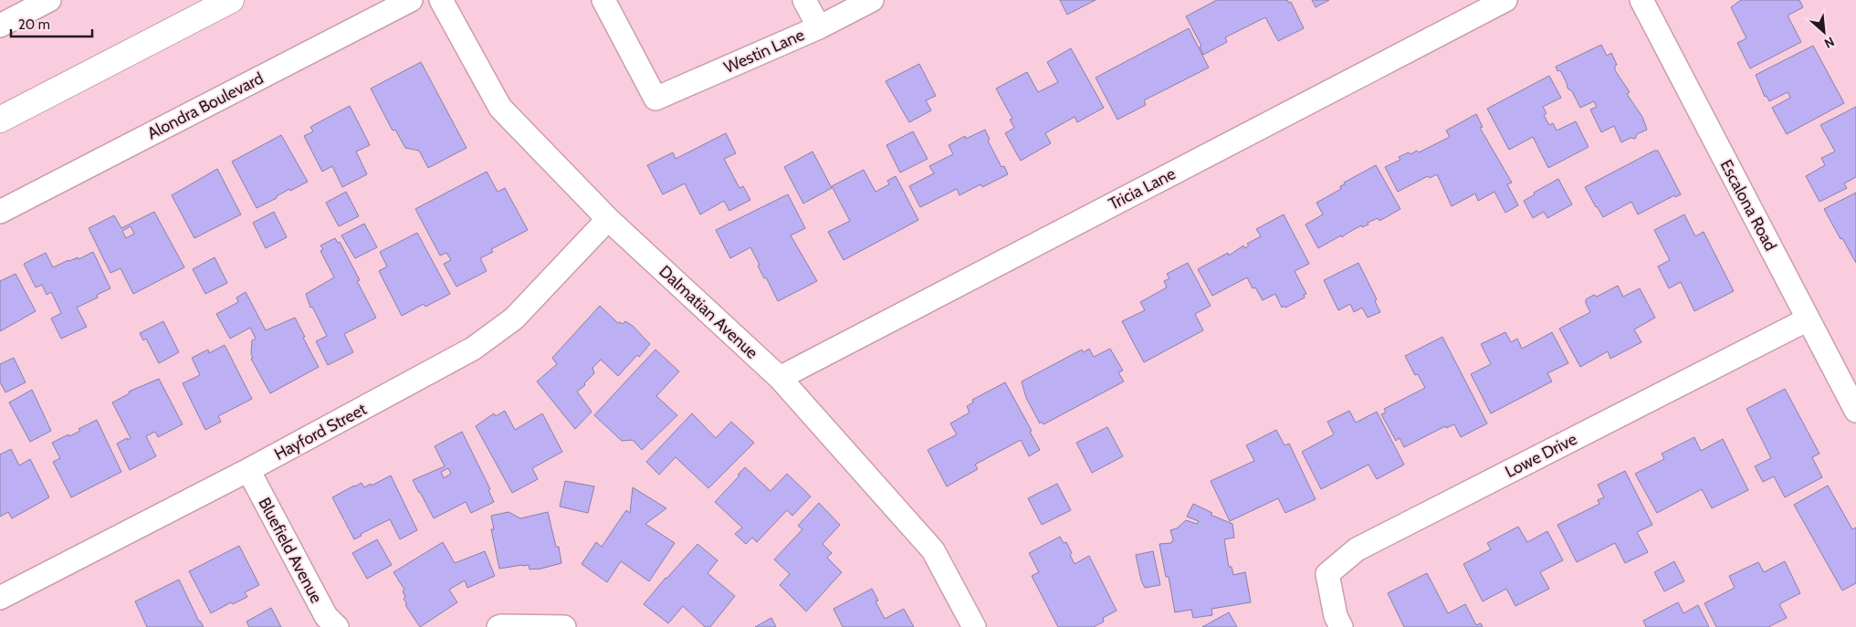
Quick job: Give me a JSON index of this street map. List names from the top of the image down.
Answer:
{
  "streets": {
    "street": [
      "Westin Lane",
      "Alondra Boulevard",
      "Tricia Lane",
      "Escalona Road",
      "Dalmatian Avenue",
      "Hayford Street",
      "Lowe Drive",
      "Bluefield Avenue"
    ]
  },
  "crossings": [
    ["Tricia Lane", "Dalmatian Avenue"],
    ["Escalona Road", "Lowe Drive"],
    ["Dalmatian Avenue", "Hayford Street"],
    ["Hayford Street", "Bluefield Avenue"]
  ],
  "scale_bar": "20 m",
  "north": "bottom right"
}
